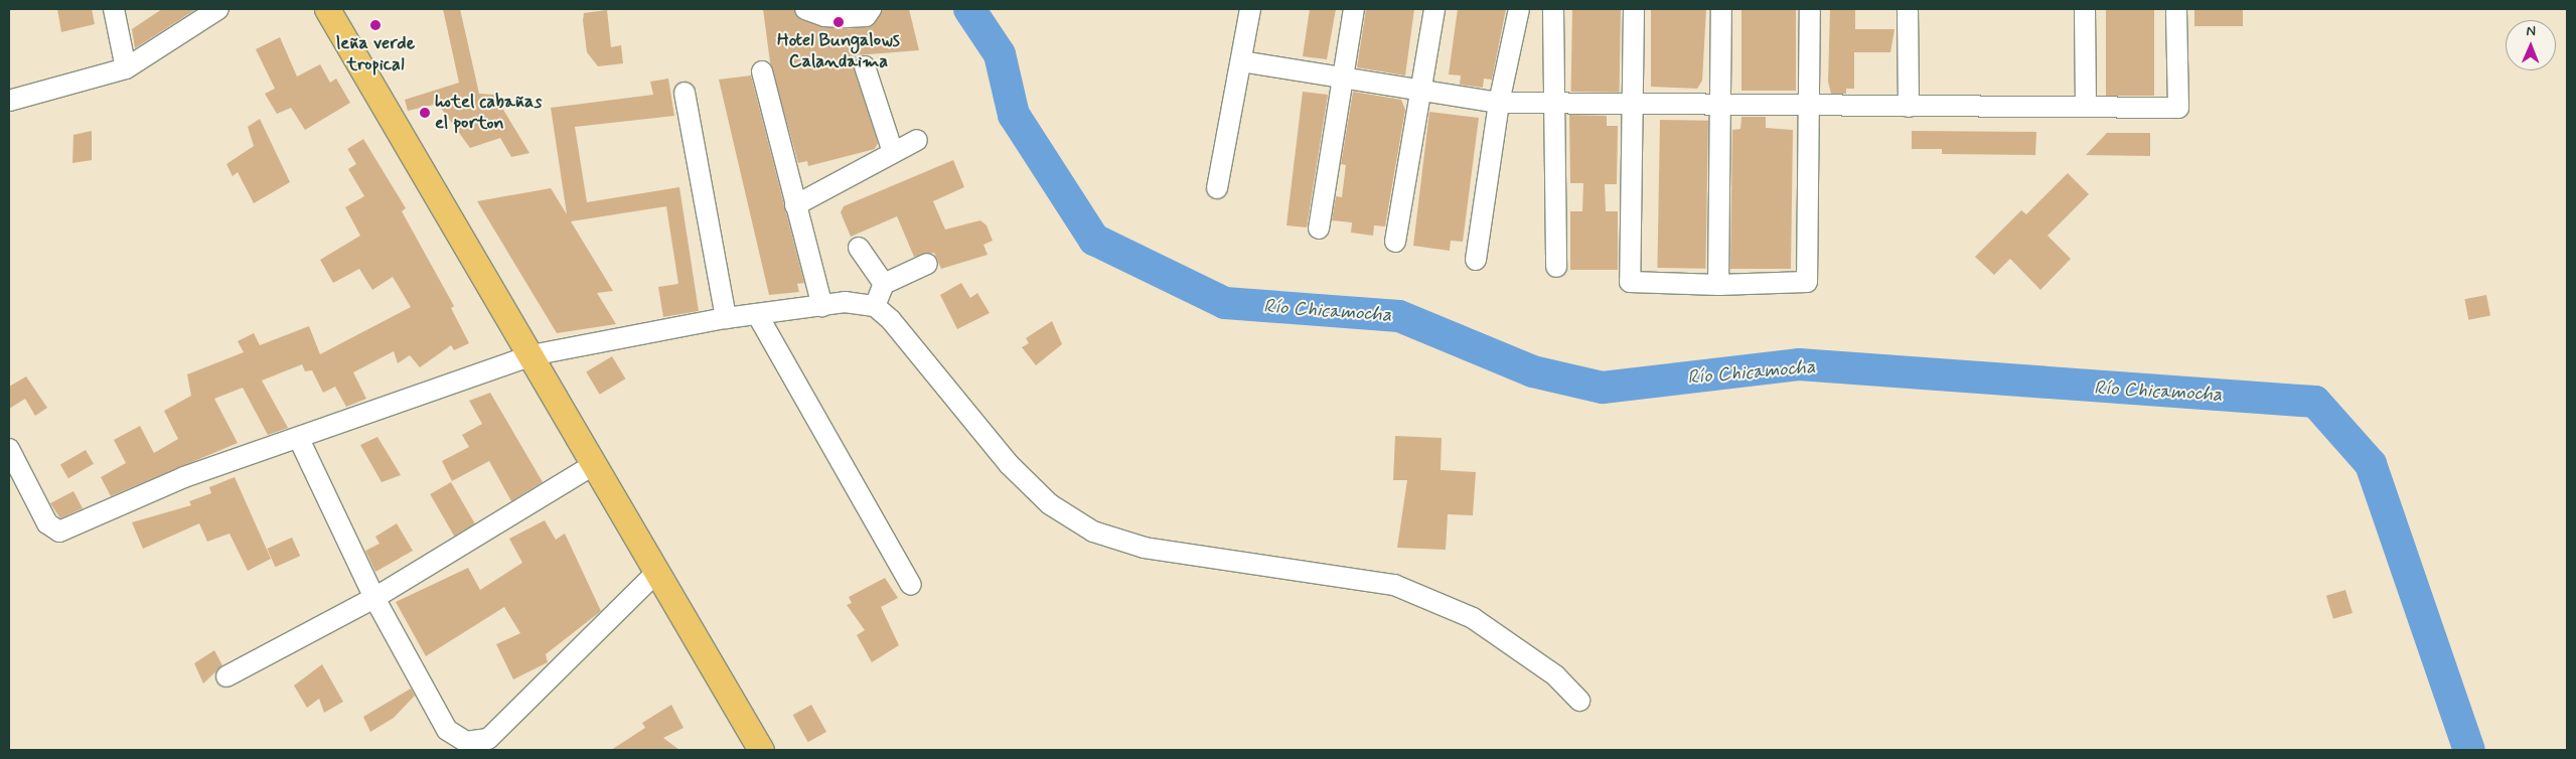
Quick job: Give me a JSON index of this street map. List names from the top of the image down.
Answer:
{
  "water": ["Río Chicamocha"],
  "places": ["Hotel Bungalows Calandaima", "leña verde tropical", "hotel cabañas el porton"],
  "north": "top"
}
